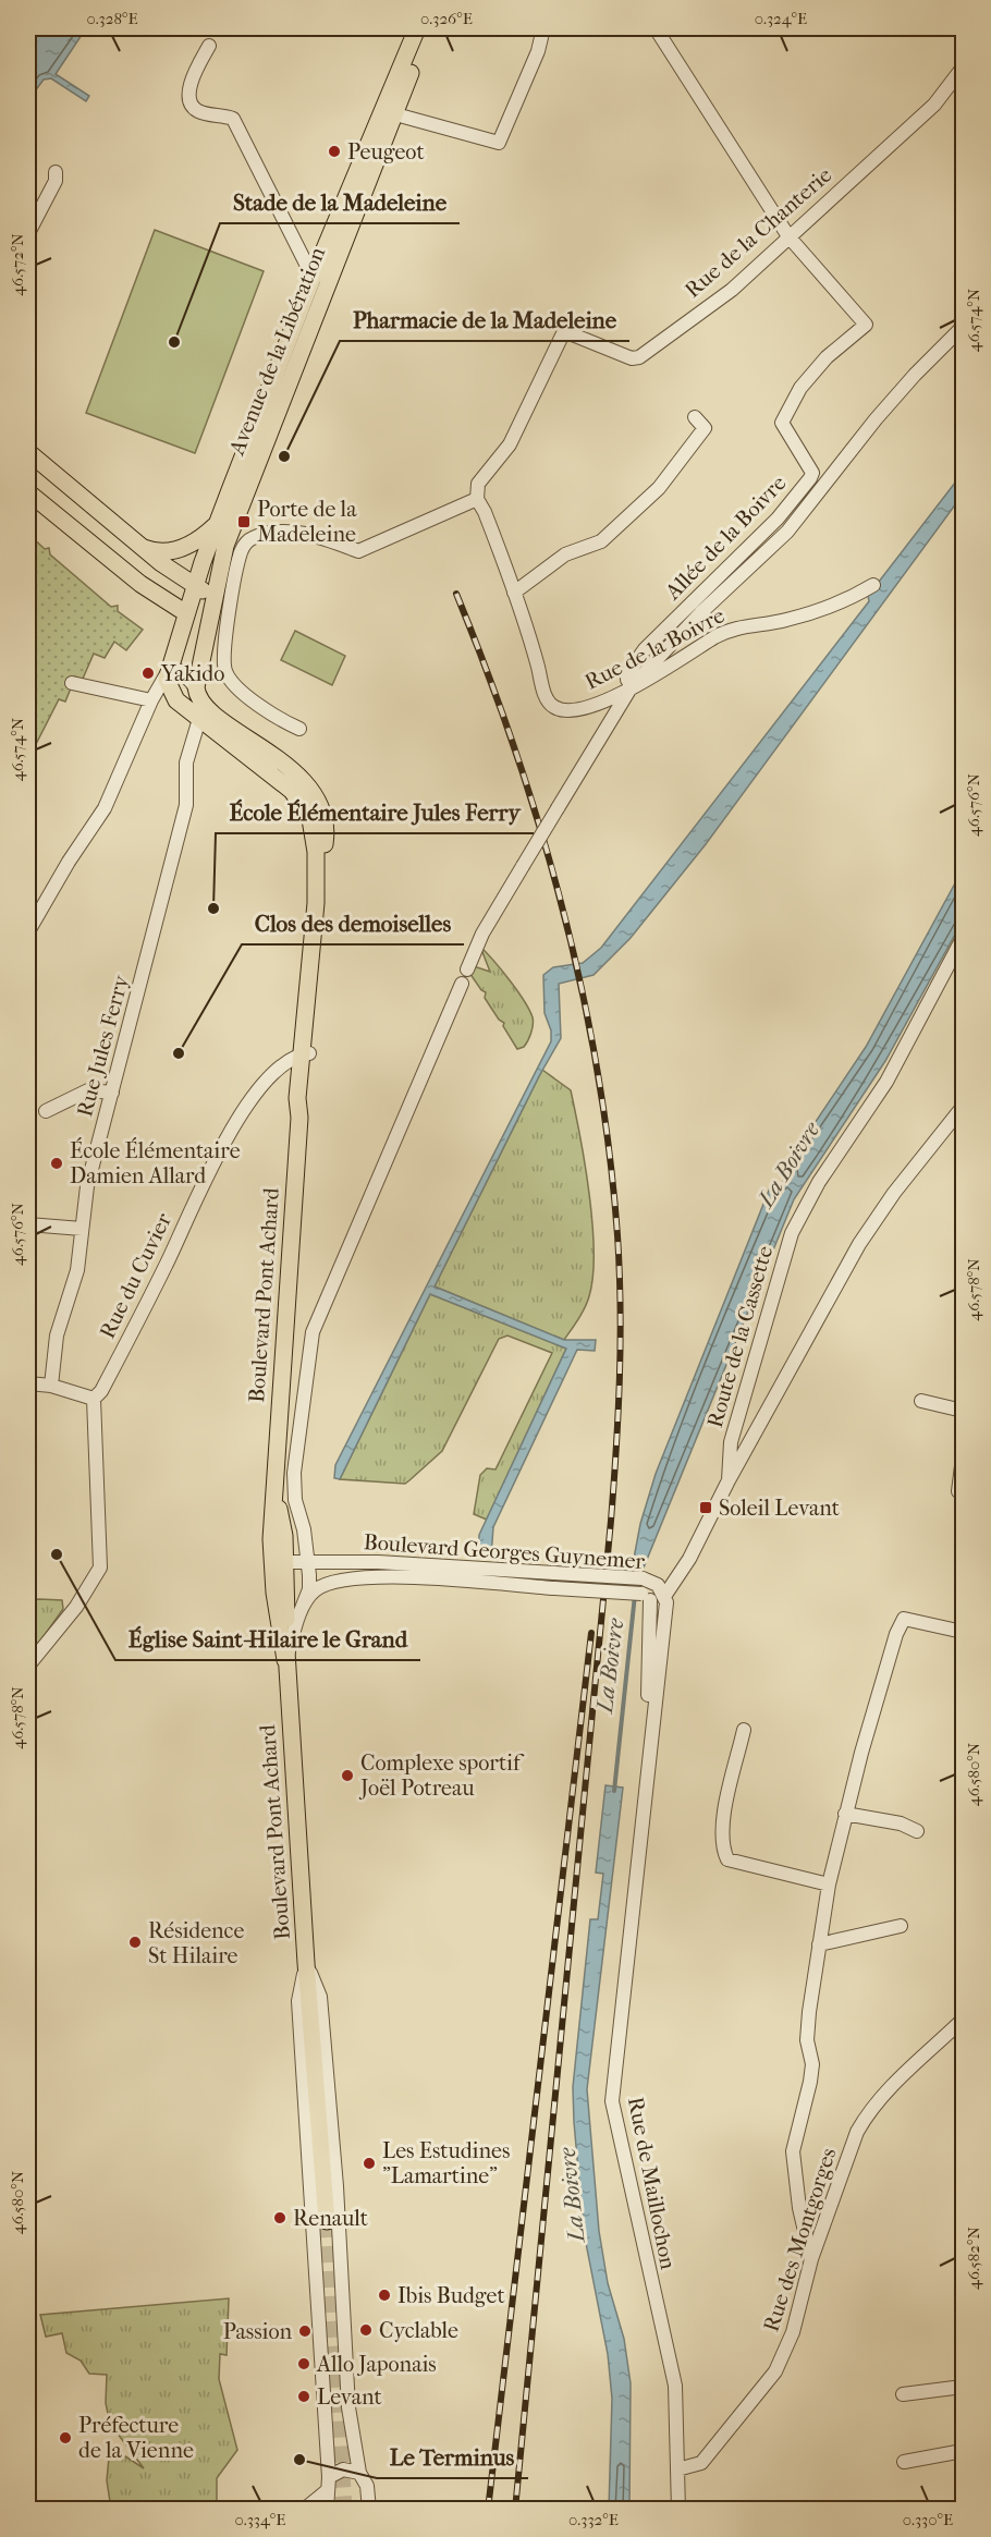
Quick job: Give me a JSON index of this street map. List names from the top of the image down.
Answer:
{
  "streets": {
    "main road": ["Avenue de la Libération", "Boulevard Pont Achard"],
    "street": [
      "Rue de la Chanterie",
      "Allée de la Boivre",
      "Rue de la Boivre",
      "Rue Jules Ferry",
      "Rue du Cuvier",
      "Route de la Cassette",
      "Boulevard Georges Guynemer",
      "Rue de Maillochon",
      "Rue des Montgorges"
    ]
  },
  "crossings": [
    ["Rue de la Chanterie", "Allée de la Boivre"],
    ["Rue de la Chanterie", "Rue de la Boivre"],
    ["Avenue de la Libération", "Boulevard Pont Achard"],
    ["Allée de la Boivre", "Rue de la Boivre"],
    ["Rue Jules Ferry", "Boulevard Pont Achard"],
    ["Rue du Cuvier", "Boulevard Pont Achard"],
    ["Boulevard Pont Achard", "Boulevard Georges Guynemer"],
    ["Boulevard Georges Guynemer", "Rue de Maillochon"],
    ["Rue de Maillochon", "Rue des Montgorges"]
  ],
  "water": ["La Boivre"],
  "places": {
    "other": [
      "Peugeot",
      "Stade de la Madeleine",
      "Pharmacie de la Madeleine",
      "Yakido",
      "École Élémentaire Jules Ferry",
      "Clos des demoiselles",
      "École Élémentaire Damien Allard",
      "Église Saint-Hilaire le Grand",
      "Complexe sportif Joël Potreau",
      "Résidence St Hilaire",
      "Les Estudines \"Lamartine\"",
      "Renault",
      "Ibis Budget",
      "Cyclable",
      "Passion",
      "Allo Japonais",
      "Levant",
      "Préfecture de la Vienne",
      "Le Terminus"
    ],
    "transit": ["Porte de la Madeleine", "Soleil Levant"]
  },
  "coordinates": [
    "0.328°E",
    "0.326°E",
    "0.324°E",
    "46.572°N",
    "46.574°N",
    "46.576°N",
    "46.578°N",
    "46.580°N",
    "46.582°N",
    "0.334°E",
    "0.332°E",
    "0.330°E"
  ]
}
